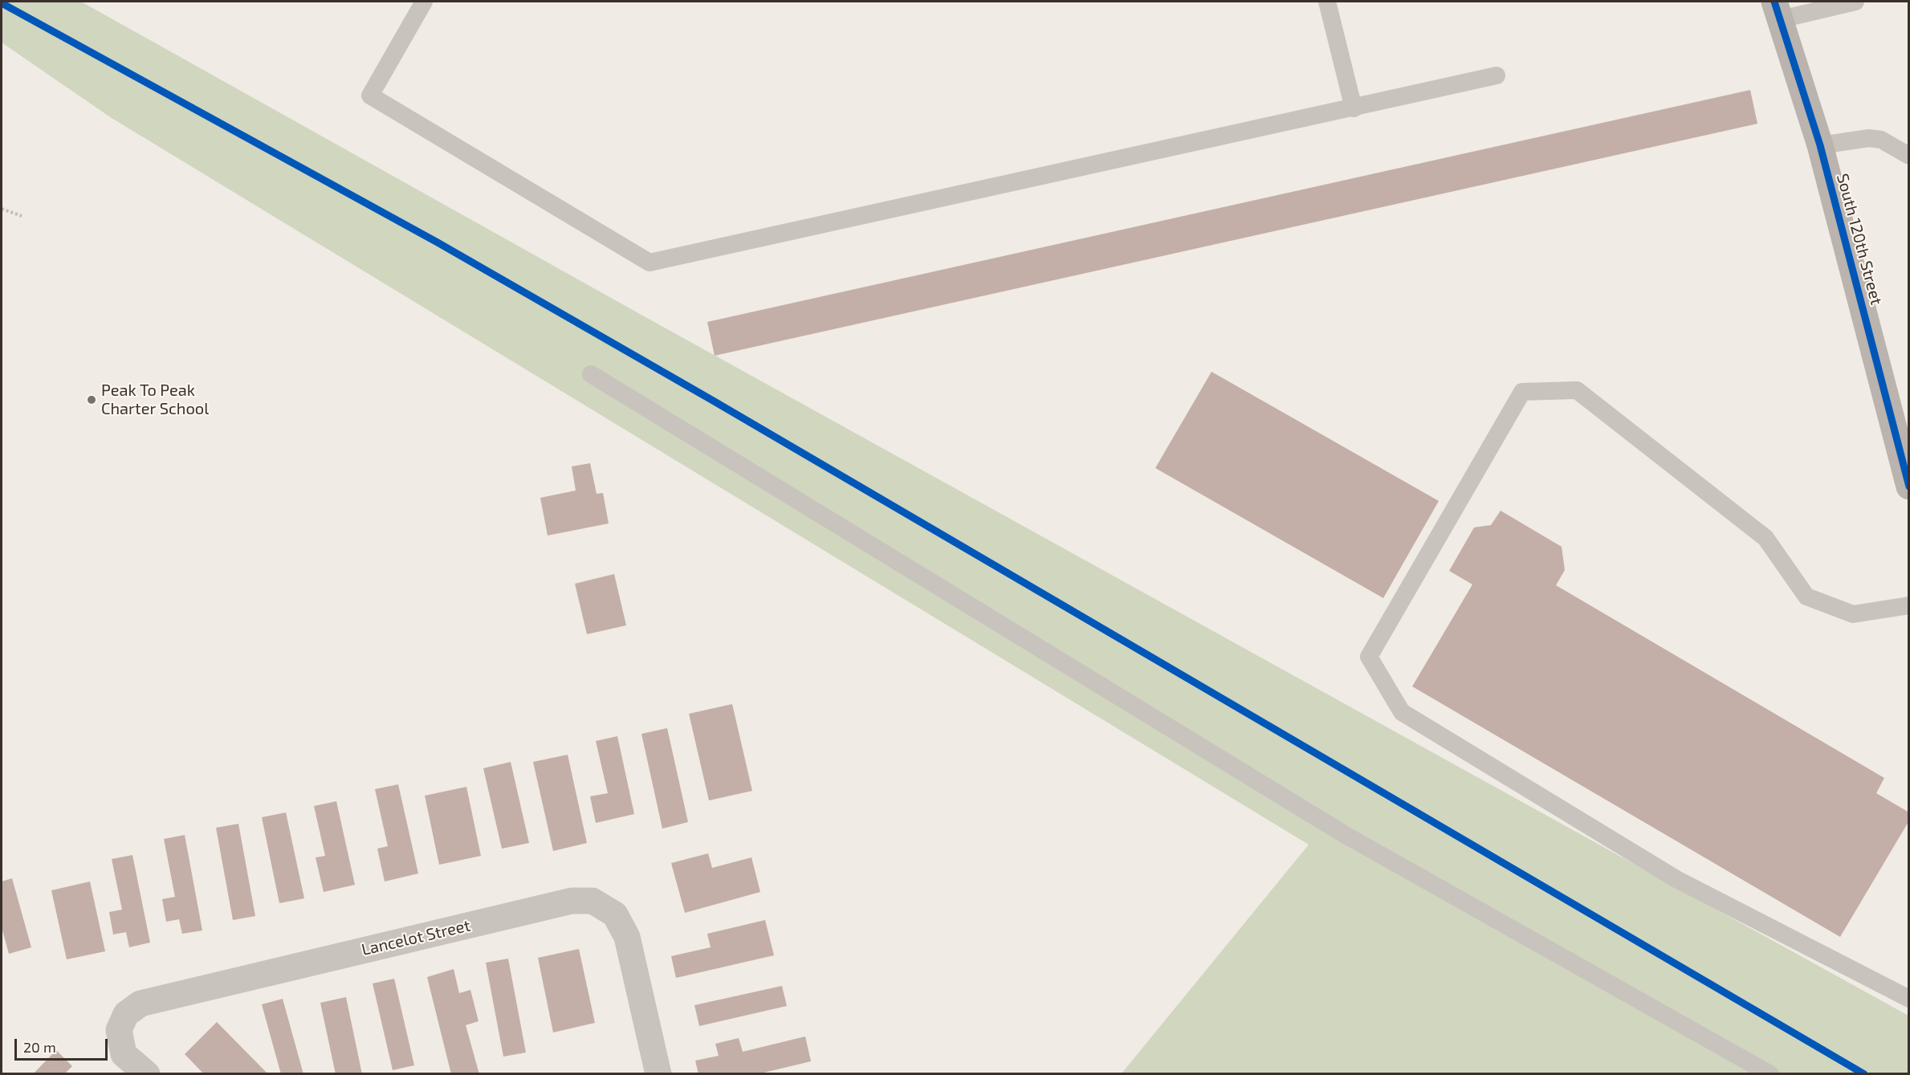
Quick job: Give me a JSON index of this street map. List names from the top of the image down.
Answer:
{
  "streets": {
    "main road": ["South 120th Street"],
    "street": ["Lancelot Street"]
  },
  "places": ["Peak To Peak Charter School"],
  "scale_bar": "20 m"
}
